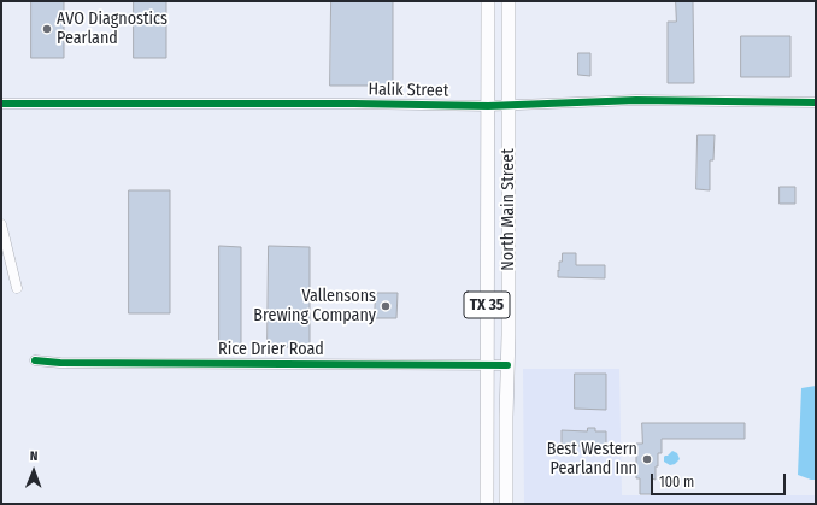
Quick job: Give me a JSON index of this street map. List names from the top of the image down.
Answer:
{
  "streets": {
    "main road": ["North Main Street", "TX 35"],
    "street": ["Halik Street", "Rice Drier Road"]
  },
  "crossings": [
    ["Halik Street", "North Main Street"],
    ["North Main Street", "Rice Drier Road"]
  ],
  "places": ["AVO Diagnostics Pearland", "Vallensons Brewing Company", "Best Western Pearland Inn"],
  "scale_bar": "100 m",
  "north": "top"
}
